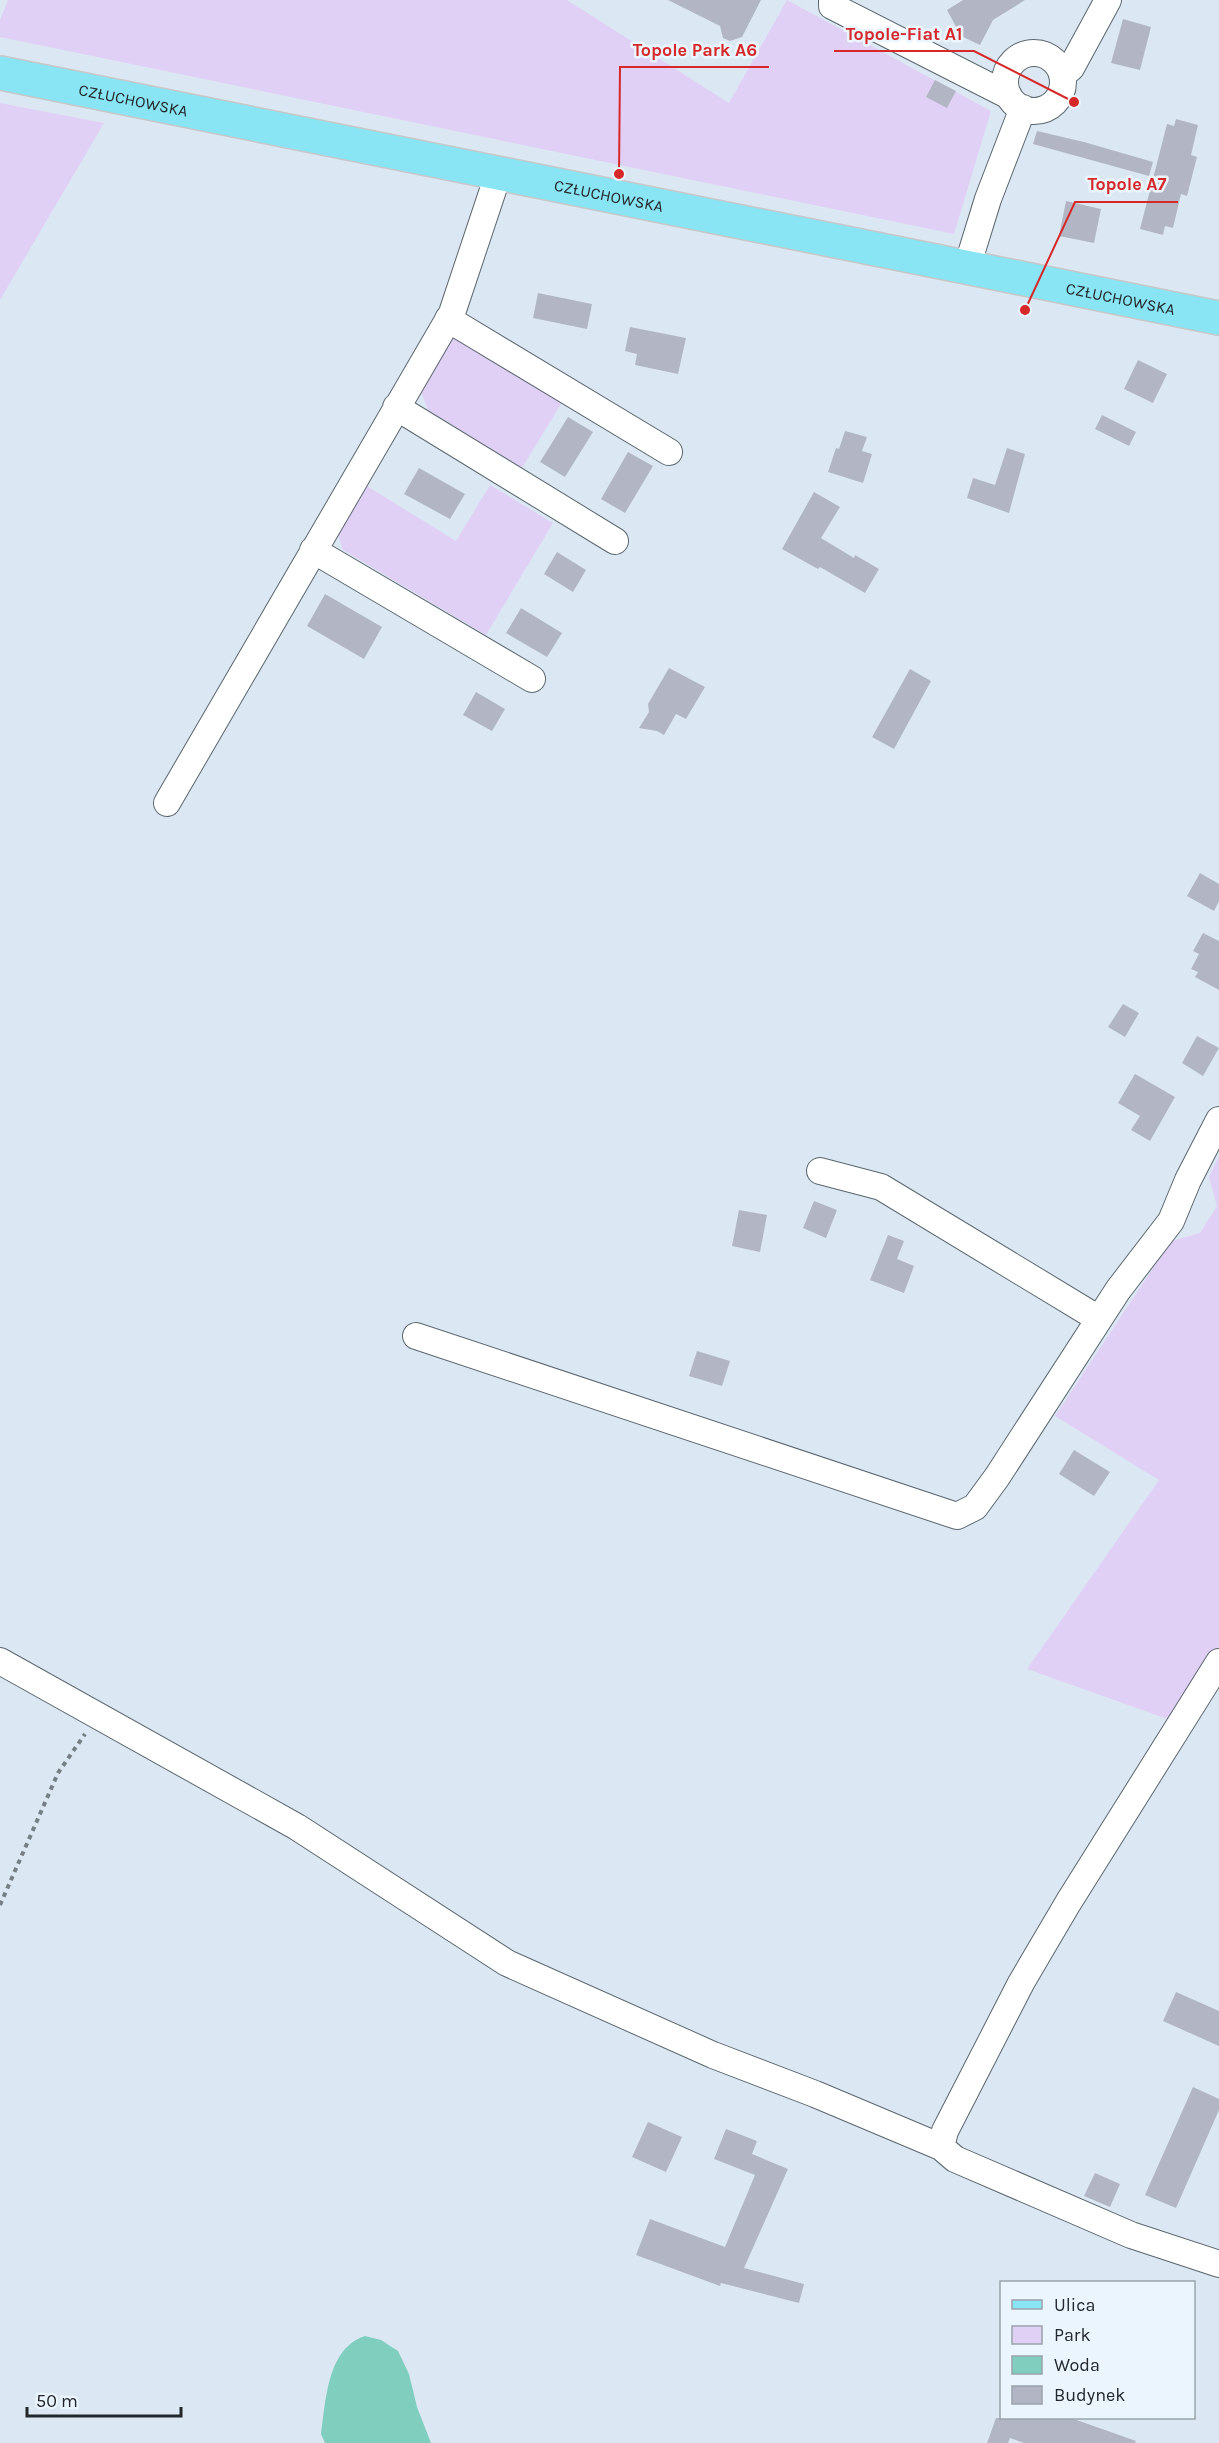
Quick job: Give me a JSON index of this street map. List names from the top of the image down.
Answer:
{
  "streets": {
    "main road": ["CZŁUCHOWSKA"]
  },
  "places": ["Topole-Fiat A1", "Topole Park A6", "Topole A7"],
  "legend": [
    "Ulica",
    "Park",
    "Woda",
    "Budynek"
  ],
  "scale_bar": "50 m"
}
